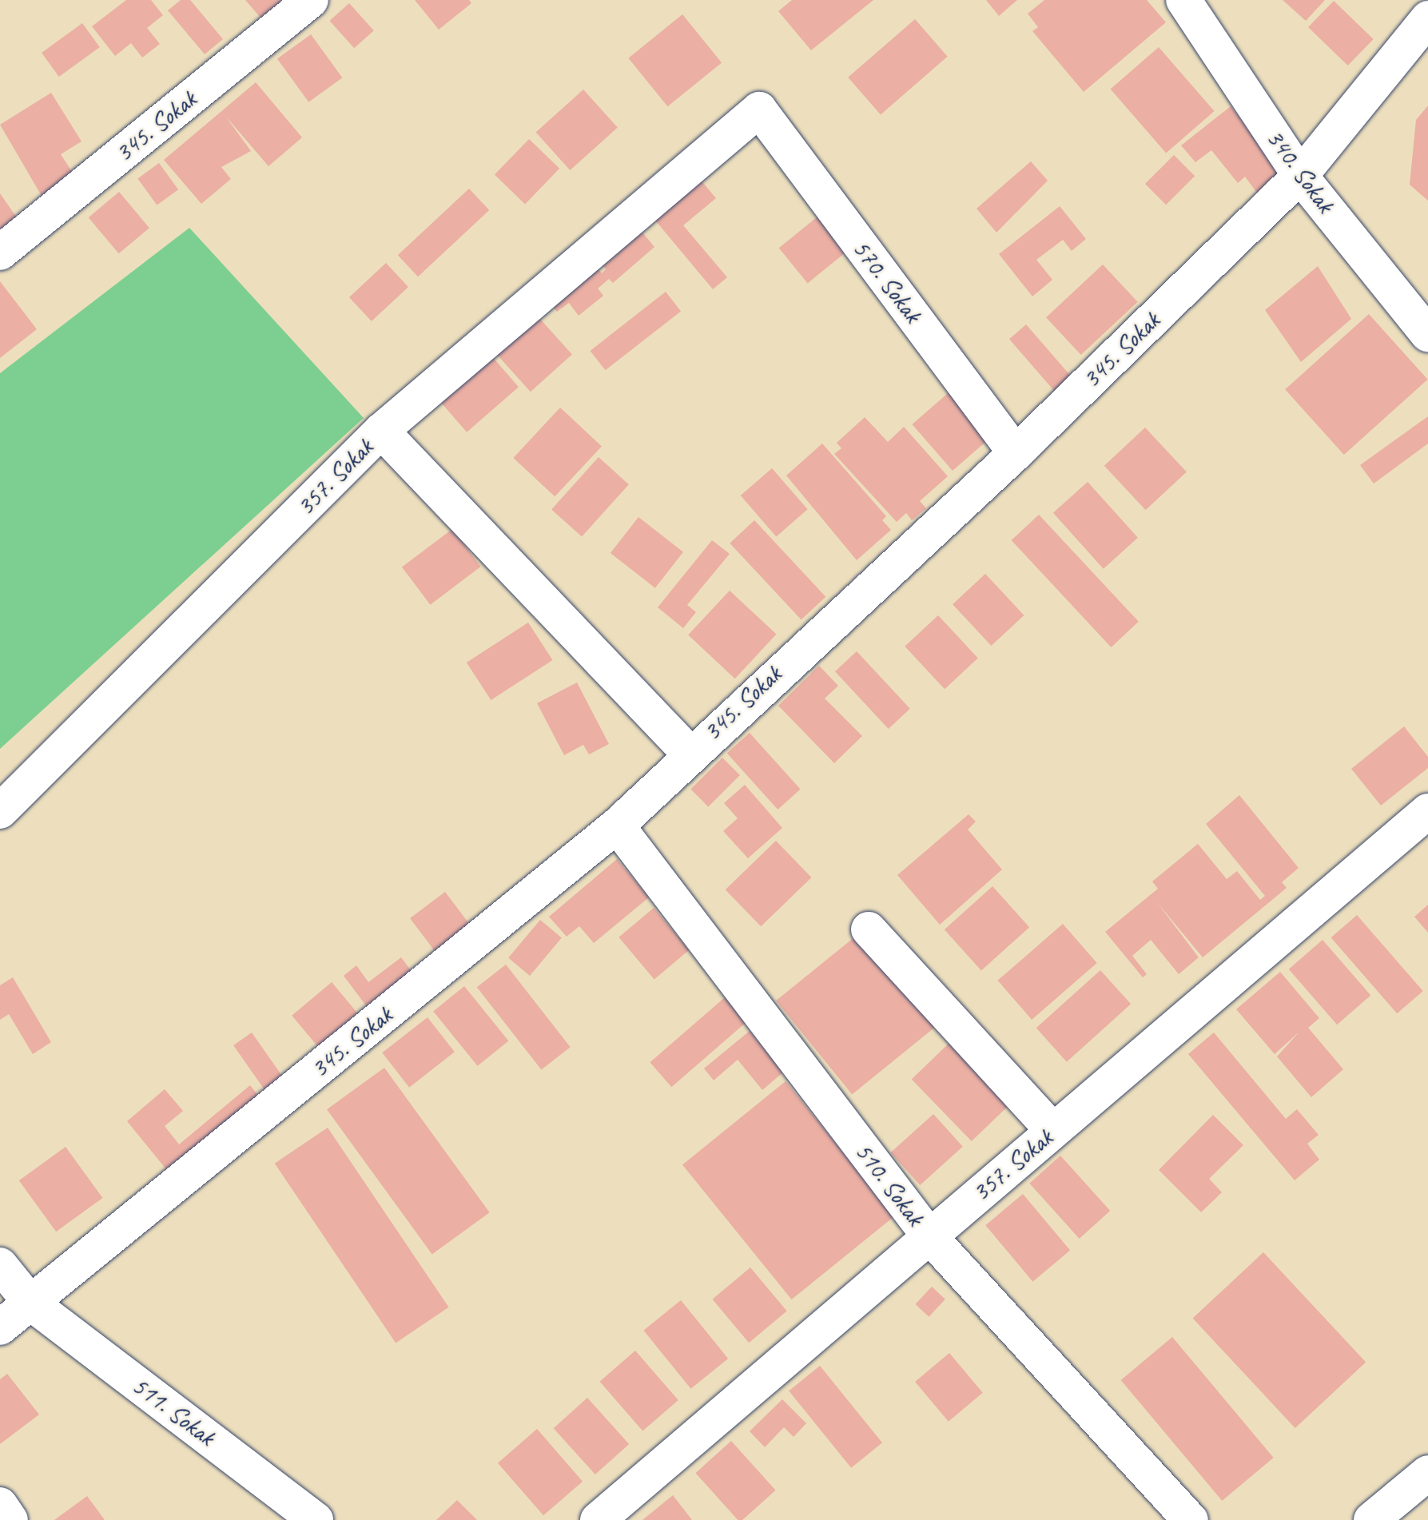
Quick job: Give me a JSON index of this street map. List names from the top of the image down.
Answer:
{
  "streets": {
    "street": [
      "345. Sokak",
      "340. Sokak",
      "570. Sokak",
      "357. Sokak",
      "510. Sokak",
      "511. Sokak"
    ]
  },
  "crossings": [
    ["345. Sokak", "340. Sokak"],
    ["345. Sokak", "570. Sokak"],
    ["345. Sokak", "357. Sokak"],
    ["345. Sokak", "510. Sokak"],
    ["345. Sokak", "511. Sokak"],
    ["570. Sokak", "357. Sokak"],
    ["357. Sokak", "510. Sokak"]
  ]
}
